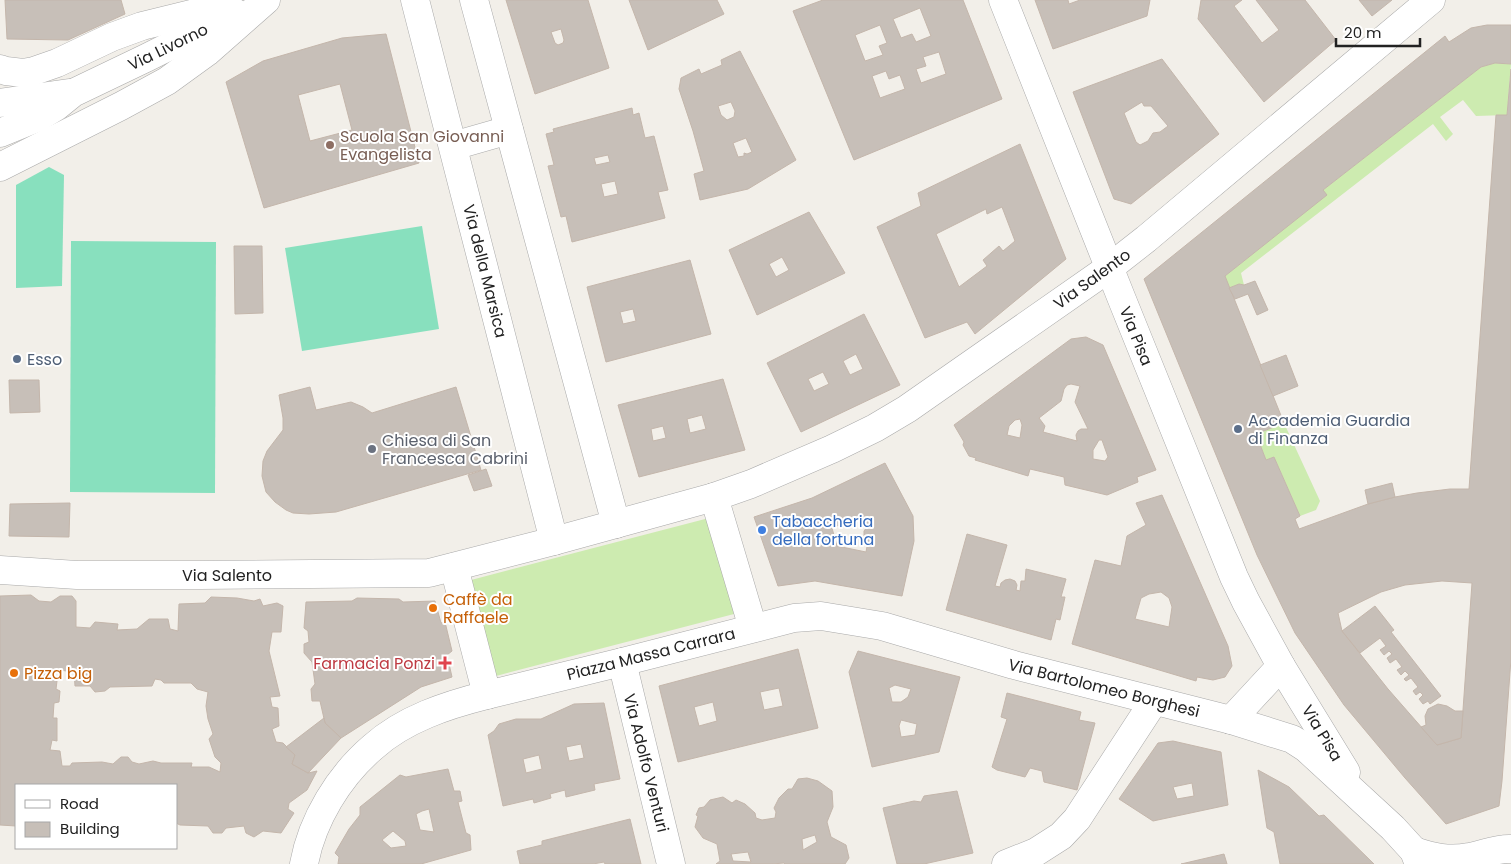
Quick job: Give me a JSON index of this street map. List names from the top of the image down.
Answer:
{
  "streets": {
    "street": [
      "Via Livorno",
      "Via della Marsica",
      "Via Salento",
      "Via Pisa",
      "Piazza Massa Carrara",
      "Via Bartolomeo Borghesi",
      "Via Adolfo Venturi"
    ]
  },
  "crossings": [
    ["Via Salento", "Via Pisa"],
    ["Via Salento", "Piazza Massa Carrara"],
    ["Via Pisa", "Via Bartolomeo Borghesi"],
    ["Piazza Massa Carrara", "Via Bartolomeo Borghesi"],
    ["Piazza Massa Carrara", "Via Adolfo Venturi"]
  ],
  "places": {
    "other": [
      "Scuola San Giovanni Evangelista",
      "Esso",
      "Accademia Guardia di Finanza",
      "Chiesa di San Francesca Cabrini",
      "Tabaccheria della fortuna",
      "Caffè da Raffaele",
      "Pizza big"
    ],
    "health": ["Farmacia Ponzi"]
  },
  "legend": ["Road", "Building"],
  "scale_bar": "20 m"
}
